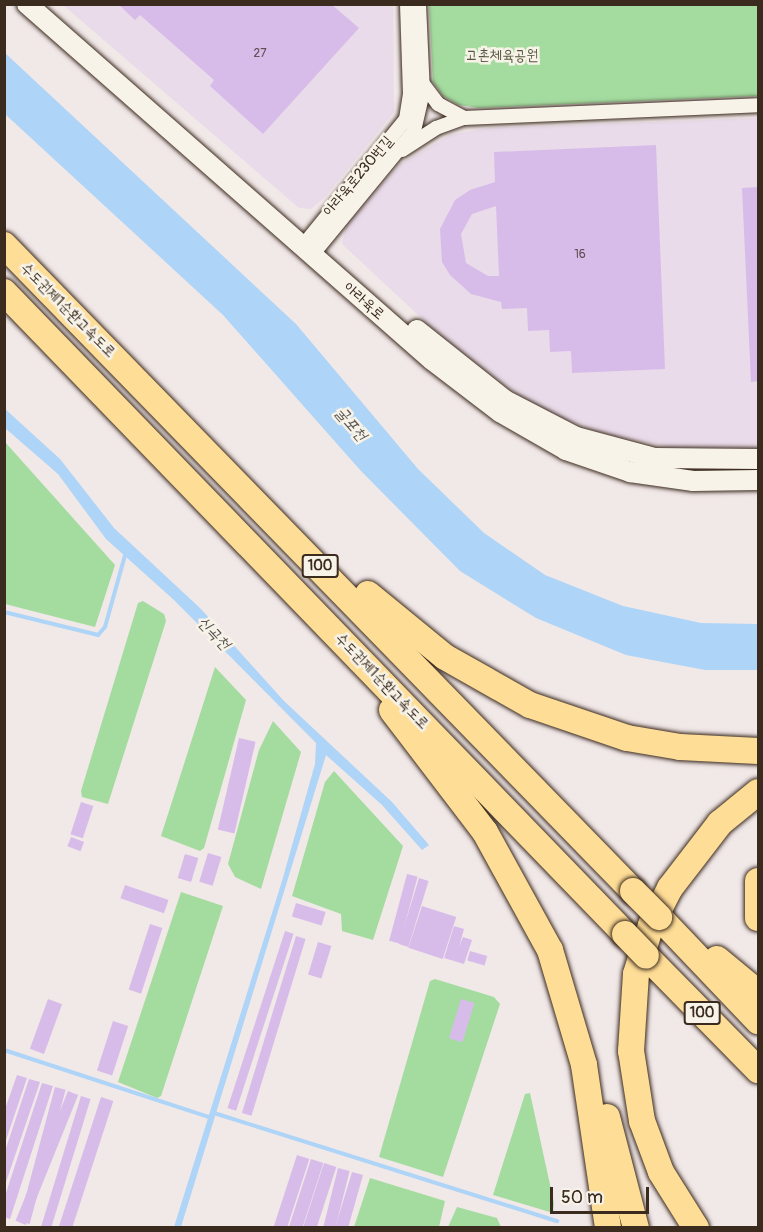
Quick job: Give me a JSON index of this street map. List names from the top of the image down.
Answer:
{
  "streets": {
    "highway": ["수도권제1순환고속도로", "100"],
    "street": ["아라육로230번길", "아라육로"]
  },
  "crossings": [
    ["아라육로230번길", "아라육로"]
  ],
  "water": ["굴포천", "신곡천"],
  "parks": ["고촌체육공원"],
  "house_numbers": ["27", "16"],
  "scale_bar": "50 m"
}
